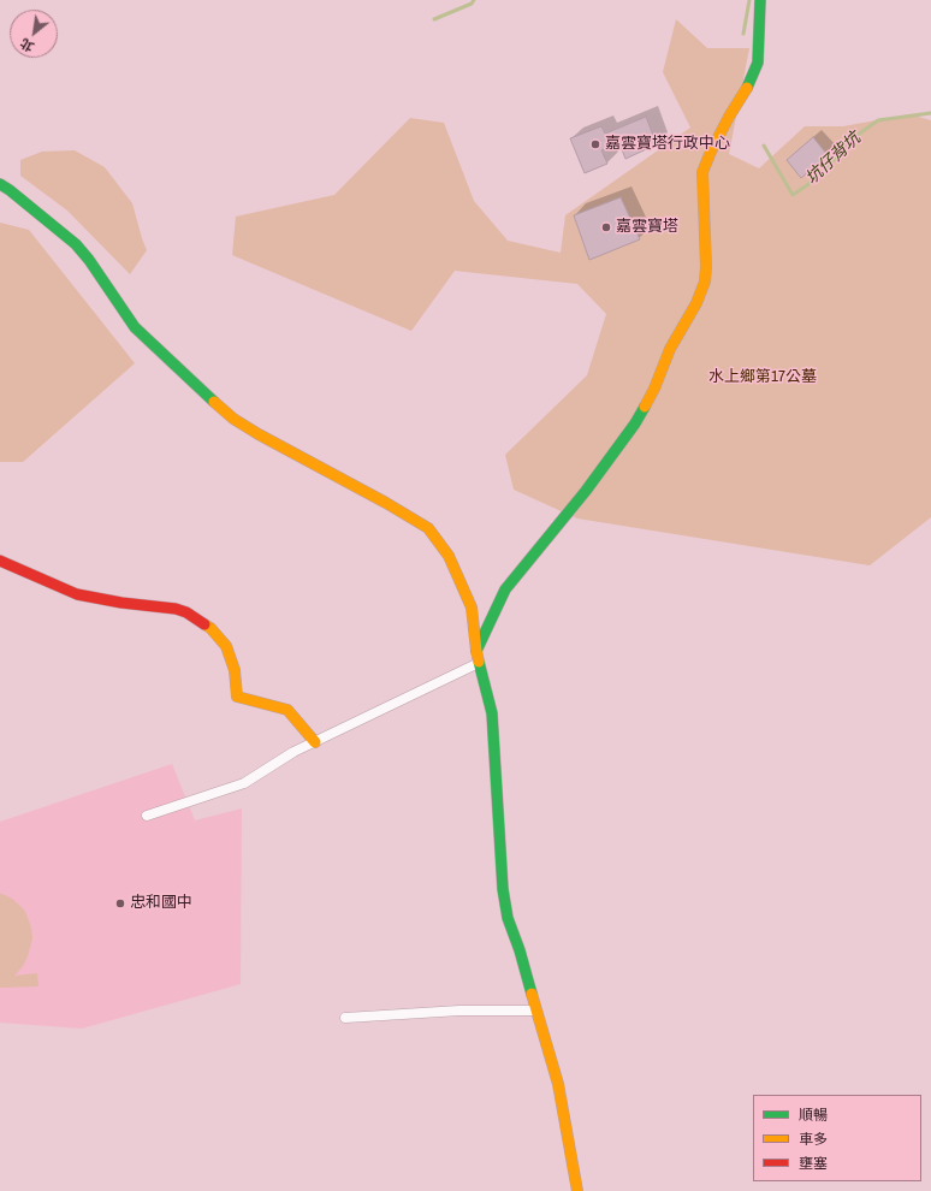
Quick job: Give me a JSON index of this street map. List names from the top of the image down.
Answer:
{
  "water": ["坑仔背坑"],
  "parks": ["水上鄉第17公墓"],
  "places": ["嘉雲寶塔行政中心", "嘉雲寶塔", "忠和國中"],
  "legend": ["順暢", "車多", "壅塞"],
  "north": "bottom left"
}
